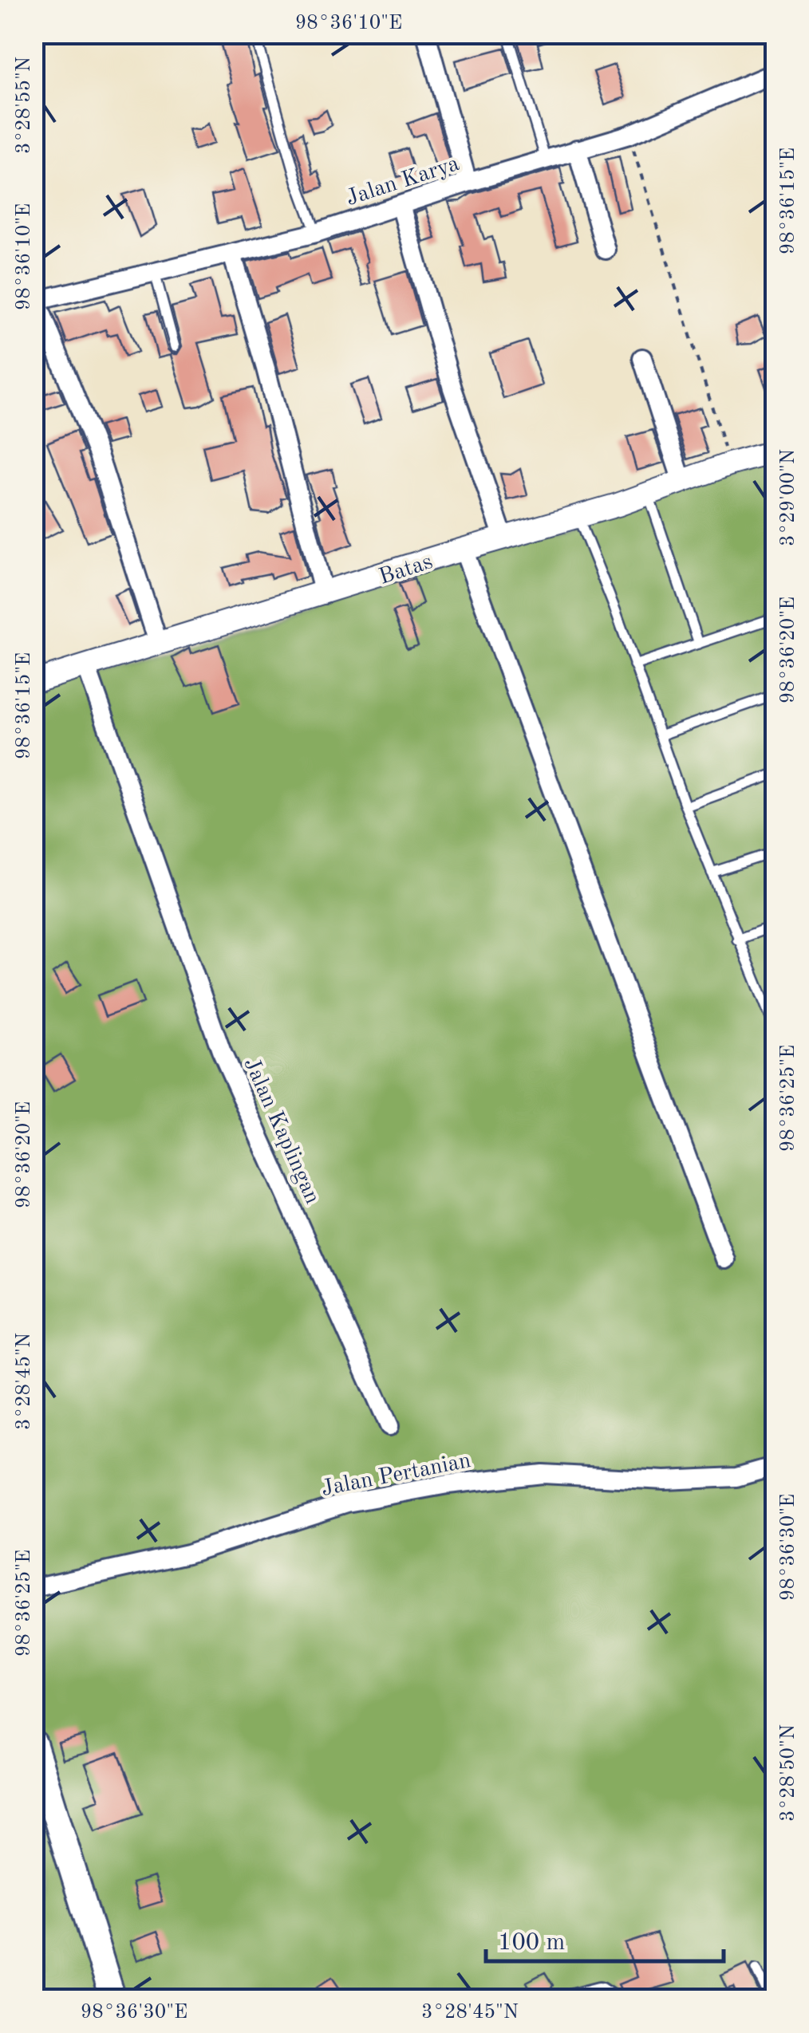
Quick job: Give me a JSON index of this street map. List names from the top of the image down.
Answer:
{
  "streets": {
    "street": [
      "Jalan Karya",
      "Batas",
      "Jalan Kaplingan",
      "Jalan Pertanian"
    ]
  },
  "crossings": [
    ["Batas", "Jalan Kaplingan"]
  ],
  "scale_bar": "100 m",
  "coordinates": [
    "98°36'10\"E",
    "3°28'55\"N",
    "98°36'15\"E",
    "3°29'00\"N",
    "98°36'20\"E",
    "98°36'25\"E",
    "3°28'45\"N",
    "98°36'30\"E",
    "3°28'50\"N"
  ]
}
